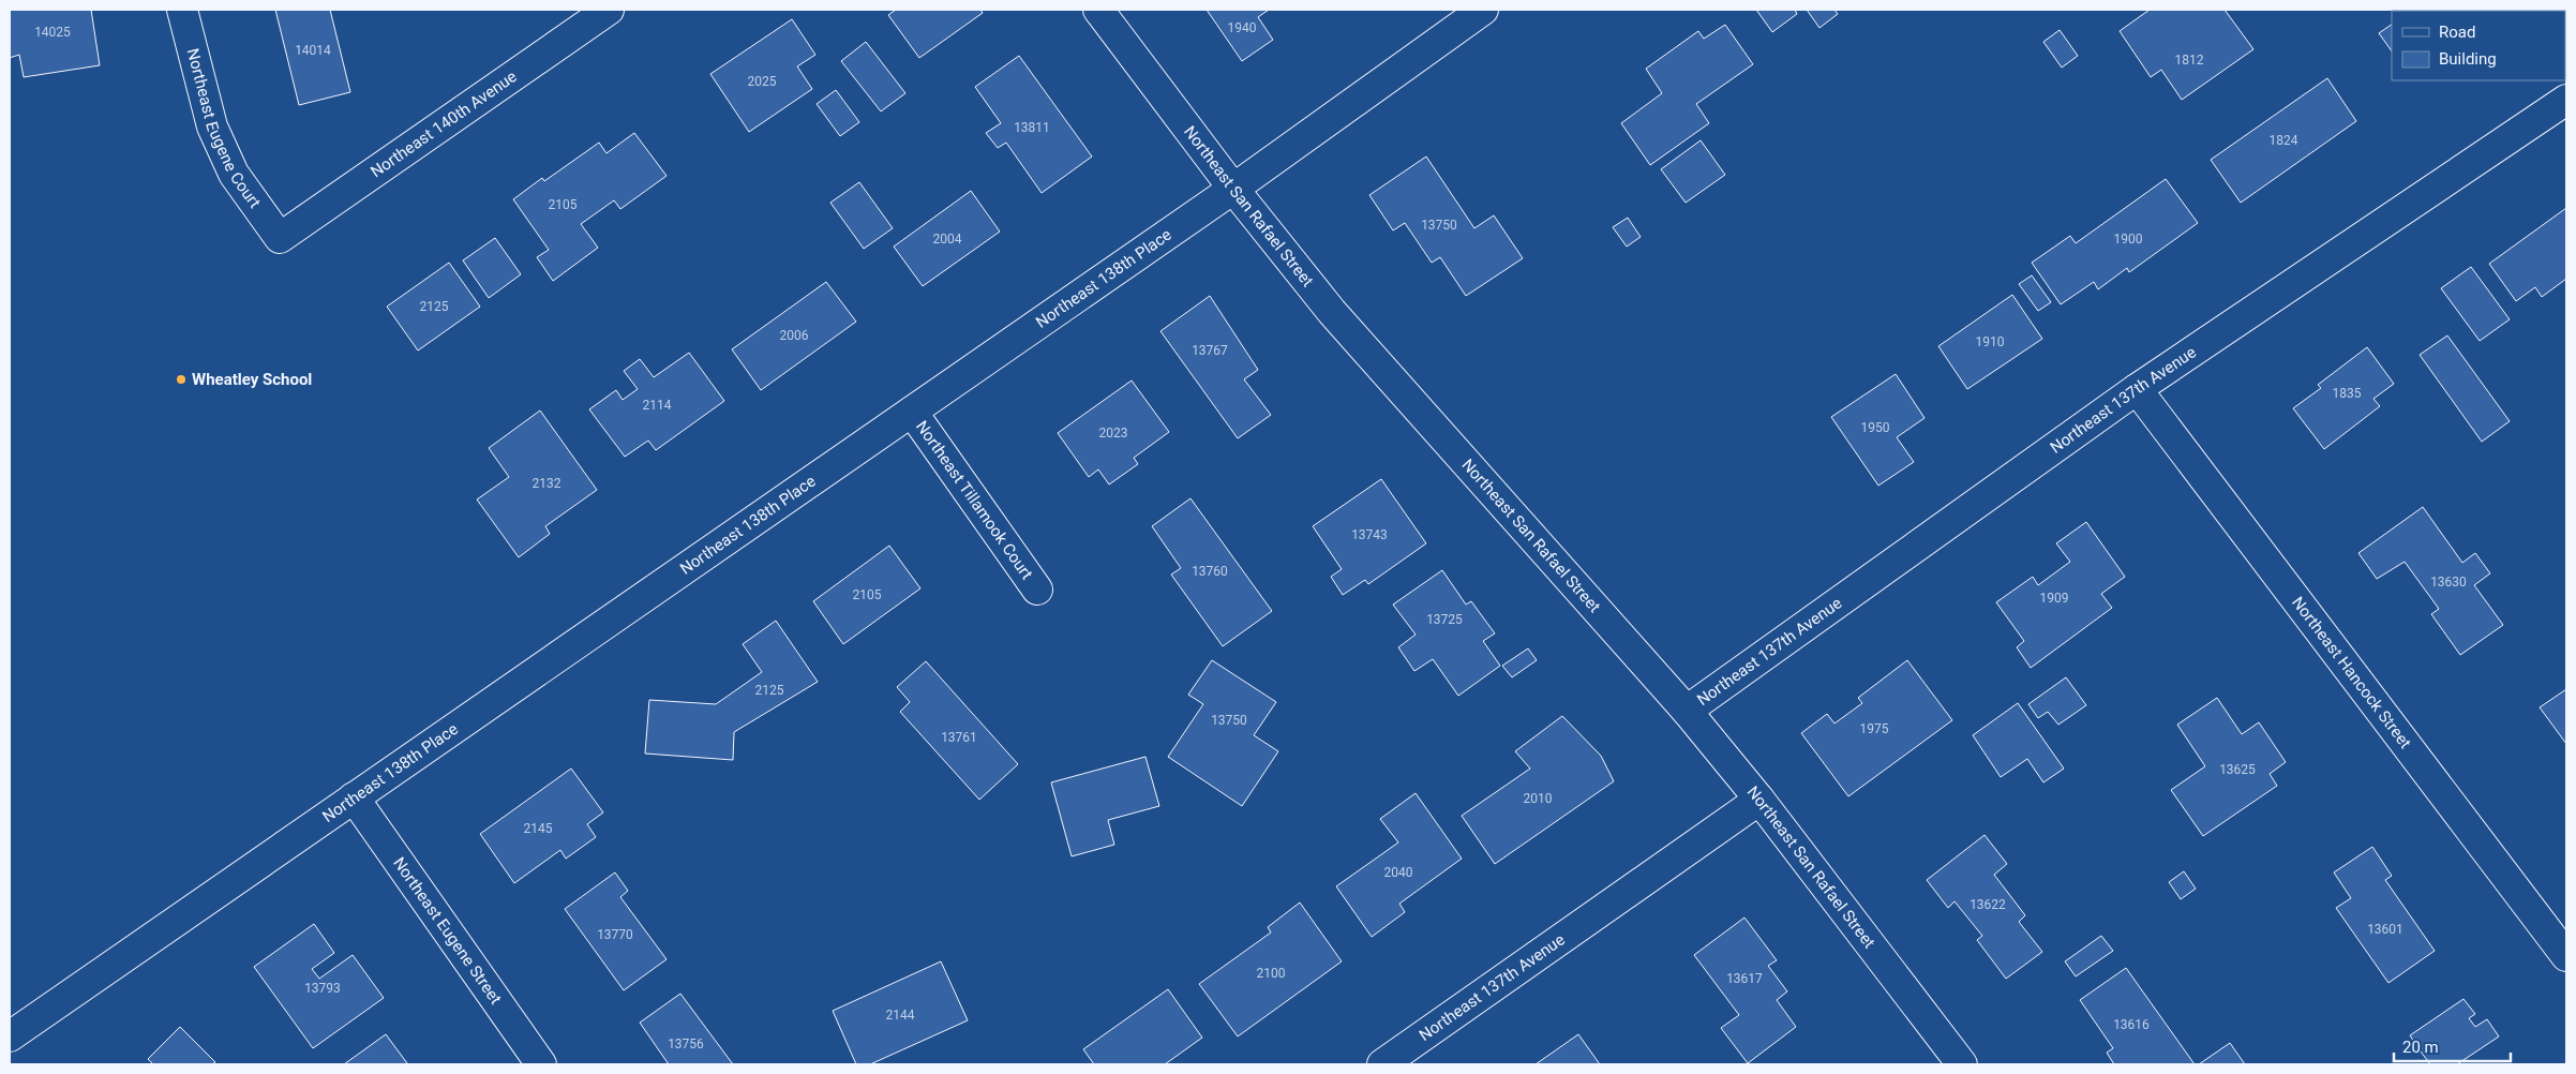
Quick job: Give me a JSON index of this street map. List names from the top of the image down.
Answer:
{
  "streets": {
    "street": [
      "Northeast 140th Avenue",
      "Northeast Eugene Court",
      "Northeast San Rafael Street",
      "Northeast 138th Place",
      "Northeast 137th Avenue",
      "Northeast Tillamook Court",
      "Northeast Hancock Street",
      "Northeast Eugene Street"
    ]
  },
  "crossings": [
    ["Northeast 140th Avenue", "Northeast Eugene Court"],
    ["Northeast San Rafael Street", "Northeast 138th Place"],
    ["Northeast San Rafael Street", "Northeast 137th Avenue"],
    ["Northeast 138th Place", "Northeast Tillamook Court"],
    ["Northeast 138th Place", "Northeast Eugene Street"],
    ["Northeast 137th Avenue", "Northeast Hancock Street"]
  ],
  "places": ["Wheatley School"],
  "house_numbers": [
    "1940",
    "14025",
    "14014",
    "1812",
    "2025",
    "13811",
    "1824",
    "2105",
    "13750",
    "2004",
    "1900",
    "2125",
    "2006",
    "1910",
    "13767",
    "1835",
    "2114",
    "1950",
    "2023",
    "2132",
    "13743",
    "13760",
    "13630",
    "2105",
    "1909",
    "13725",
    "2125",
    "13750",
    "1975",
    "13761",
    "13625",
    "2010",
    "2145",
    "2040",
    "13622",
    "13601",
    "13770",
    "2100",
    "13617",
    "13793",
    "2144",
    "13616",
    "13756"
  ],
  "legend": ["Road", "Building"],
  "scale_bar": "20 m"
}
